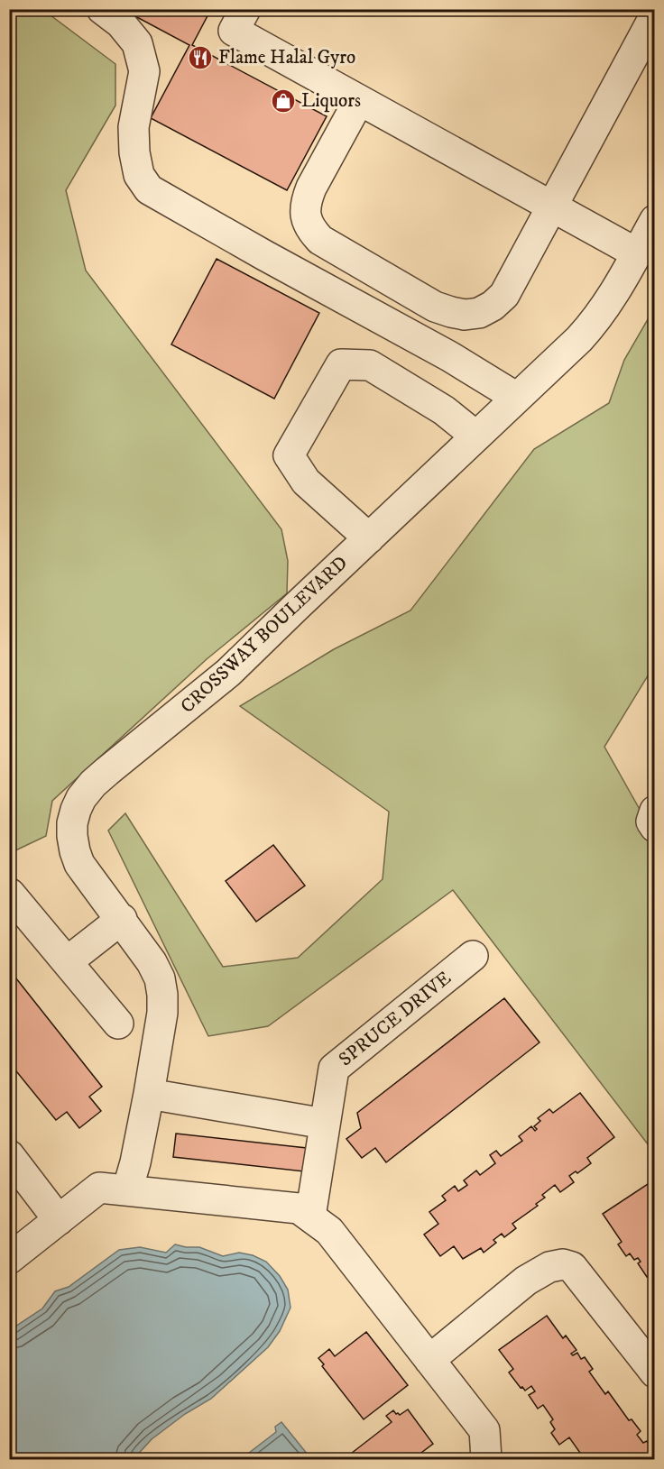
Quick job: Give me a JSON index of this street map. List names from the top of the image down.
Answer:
{
  "streets": {
    "street": ["CROSSWAY BOULEVARD", "SPRUCE DRIVE"]
  },
  "places": {
    "restaurant": ["Flame Halal Gyro"],
    "shop": ["Liquors"]
  }
}
